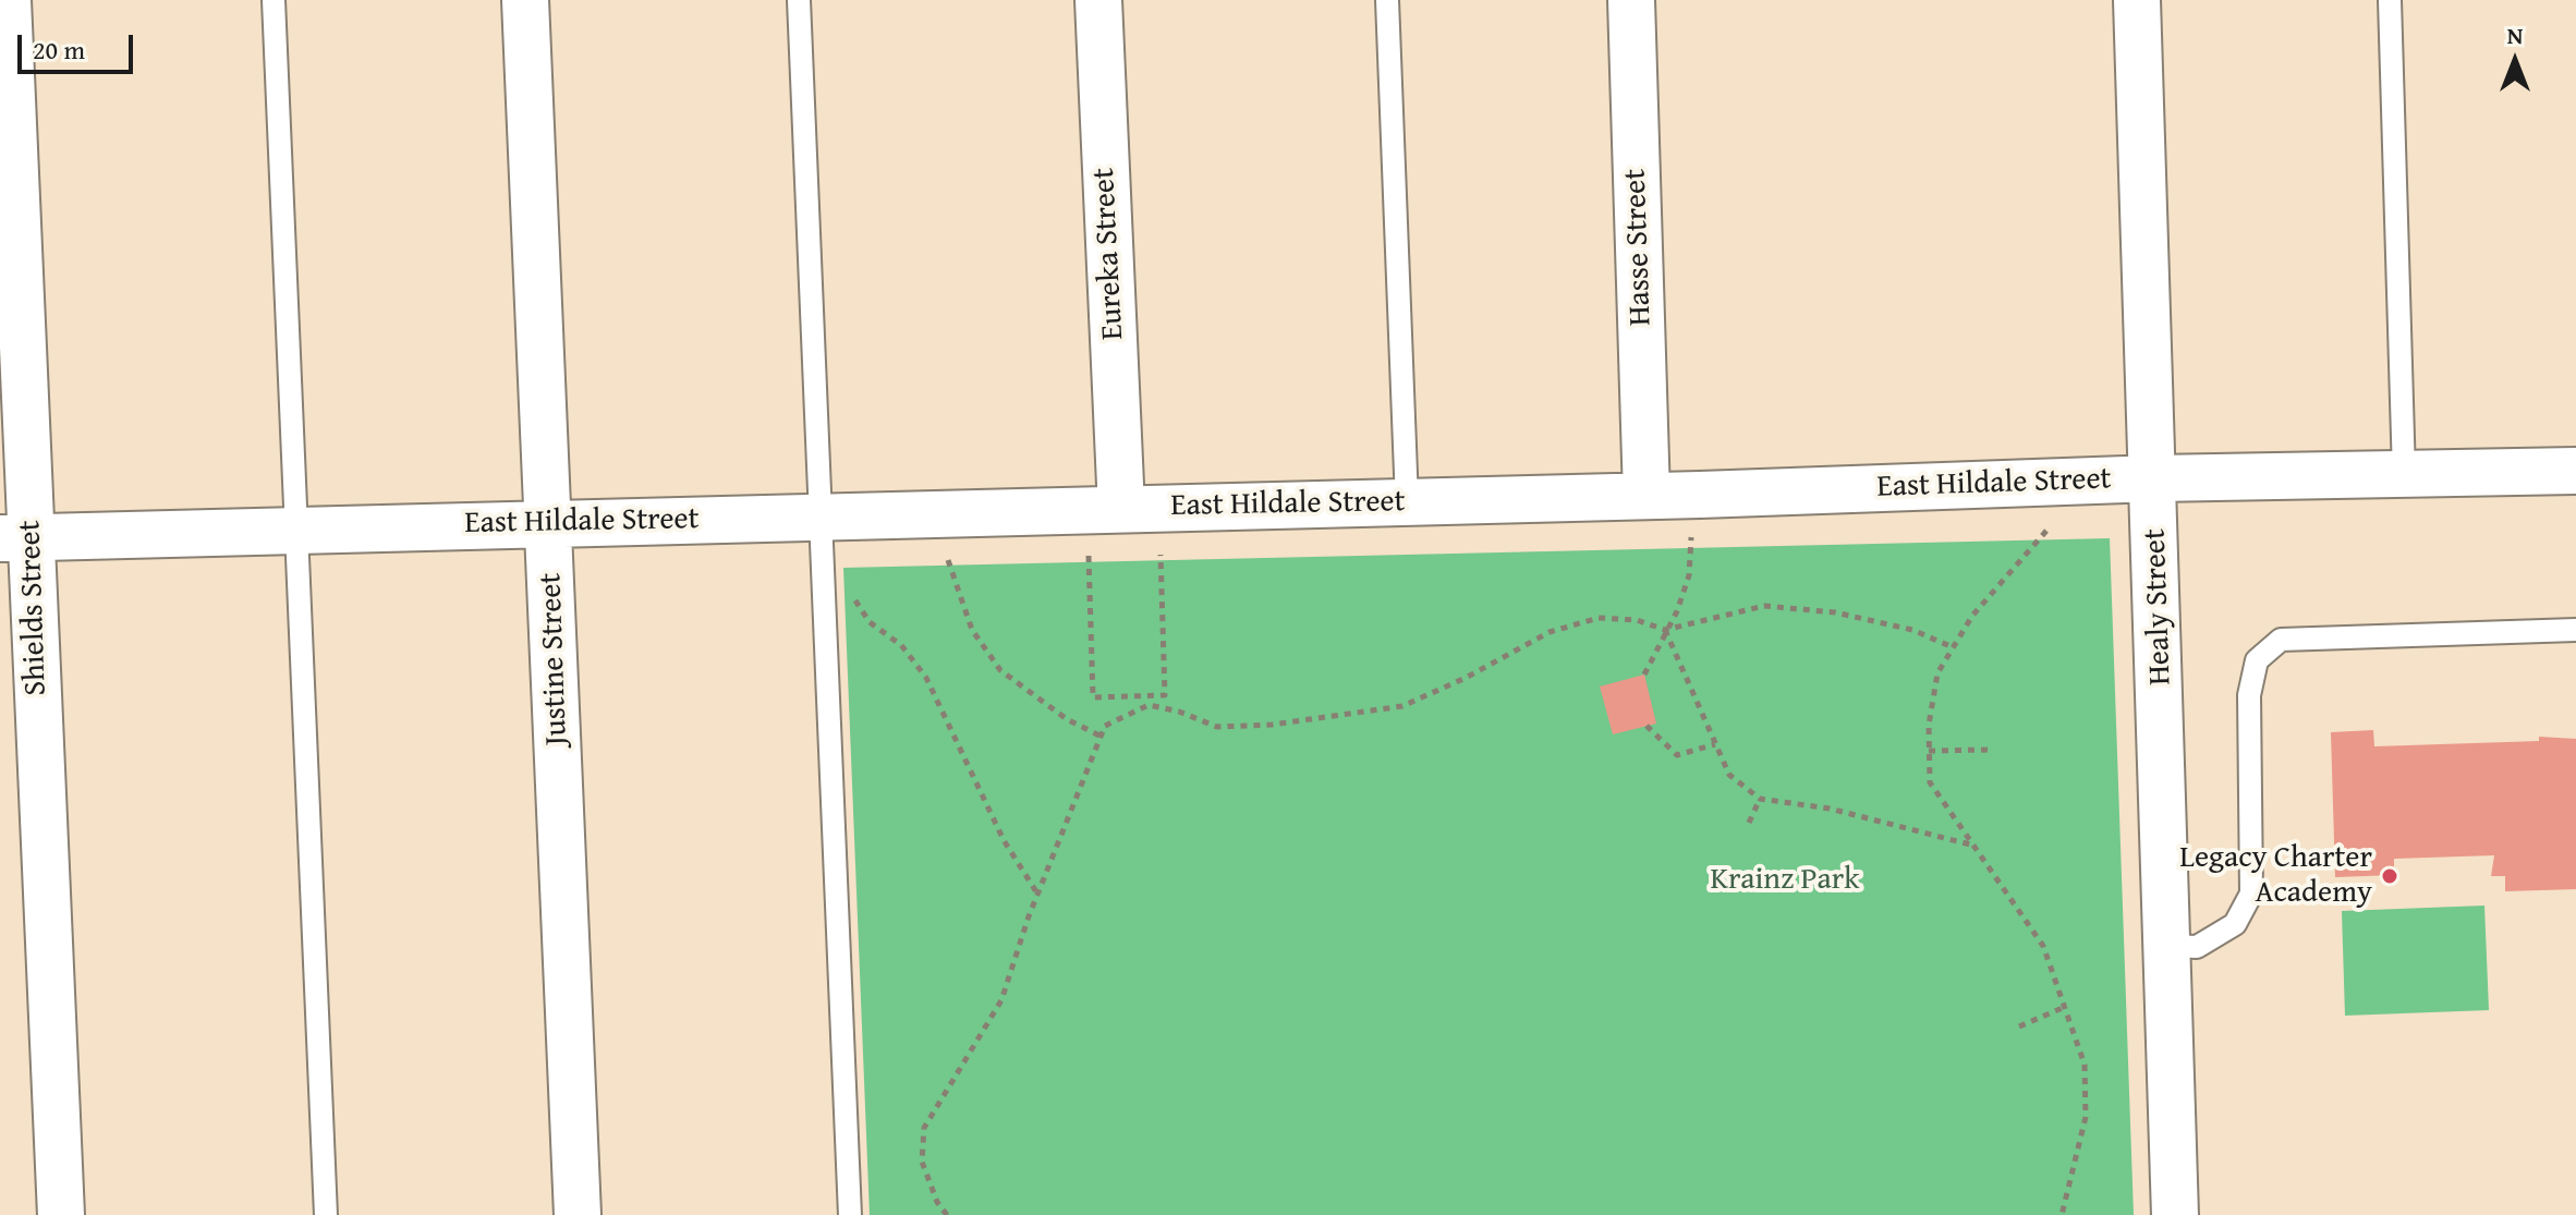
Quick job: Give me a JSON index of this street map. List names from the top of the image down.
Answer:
{
  "streets": {
    "street": [
      "Hasse Street",
      "Eureka Street",
      "East Hildale Street",
      "Healy Street",
      "Shields Street",
      "Justine Street"
    ]
  },
  "crossings": [
    ["Hasse Street", "East Hildale Street"],
    ["Eureka Street", "East Hildale Street"],
    ["East Hildale Street", "Healy Street"],
    ["East Hildale Street", "Shields Street"],
    ["East Hildale Street", "Justine Street"]
  ],
  "parks": ["Krainz Park"],
  "places": ["Legacy Charter Academy"],
  "scale_bar": "20 m",
  "north": "top"
}
